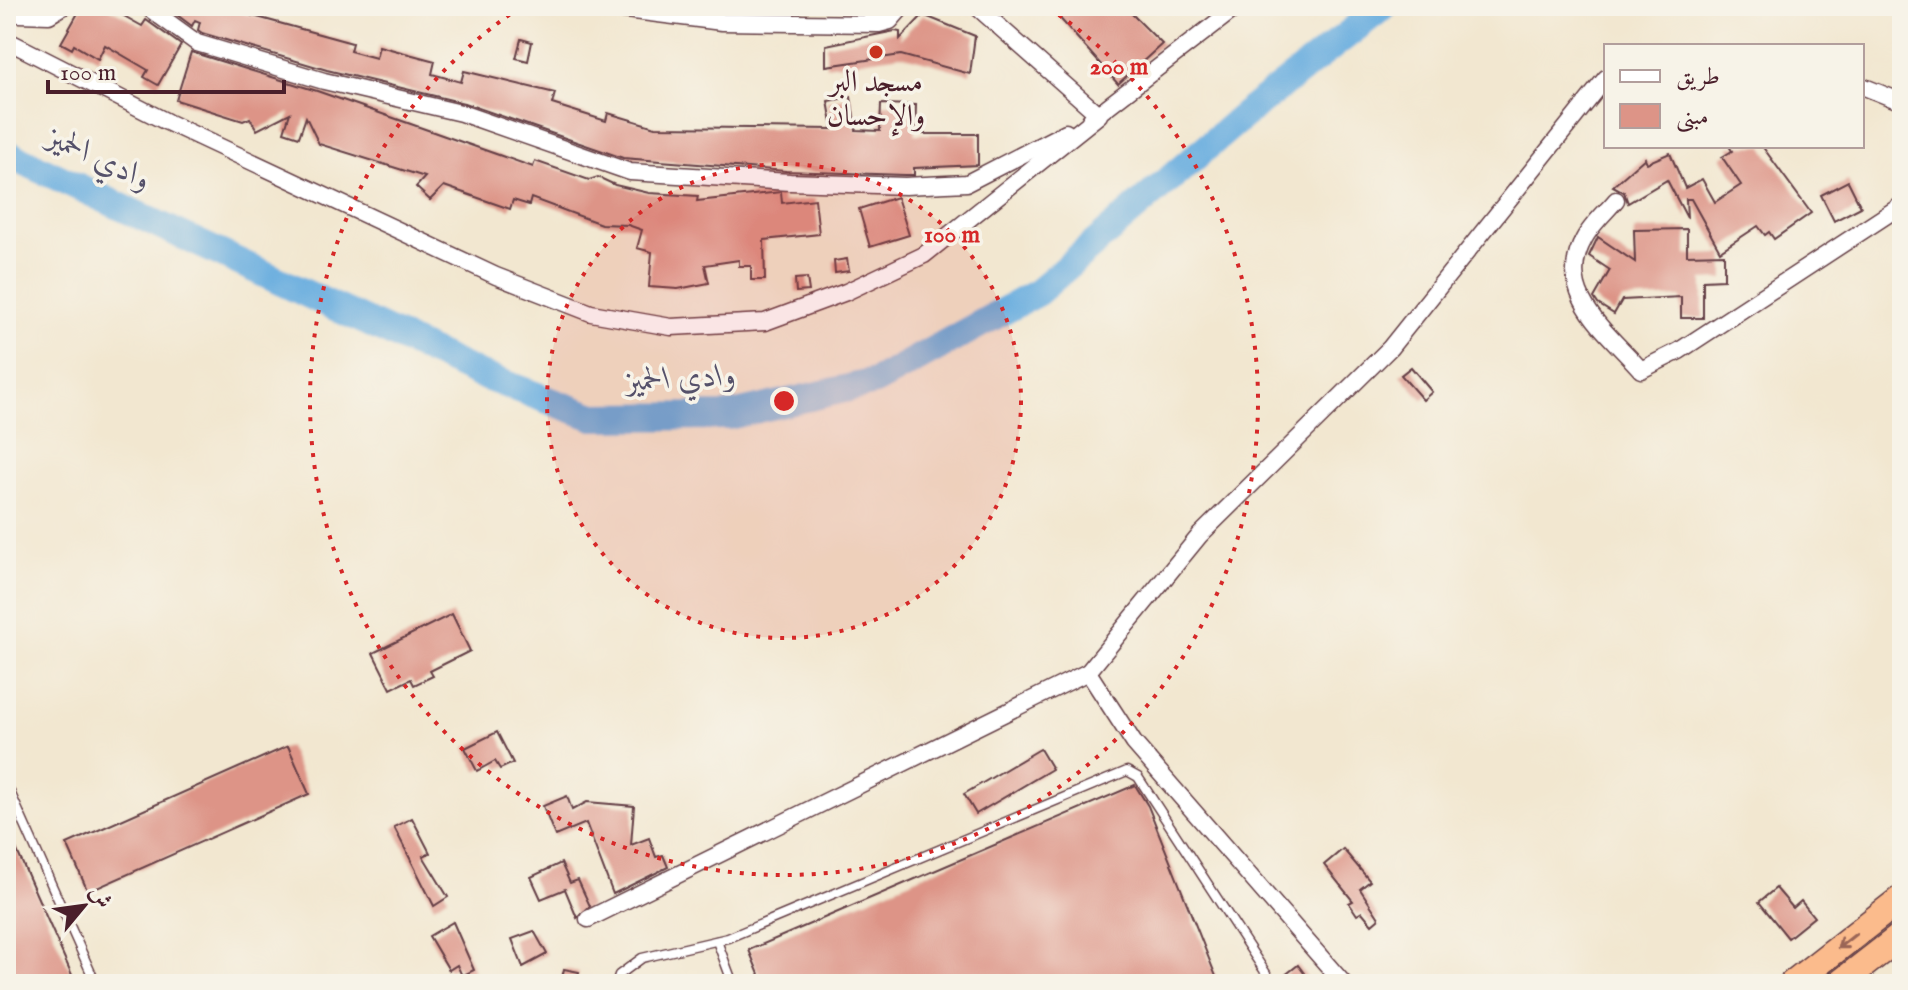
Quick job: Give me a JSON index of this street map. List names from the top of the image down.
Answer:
{
  "water": ["وادي الحميز"],
  "places": ["مسجد البر والإحسان"],
  "legend": ["طريق", "مبنى"],
  "scale_bar": "100 m",
  "north": "top right",
  "rings": ["200 m", "100 m"]
}
